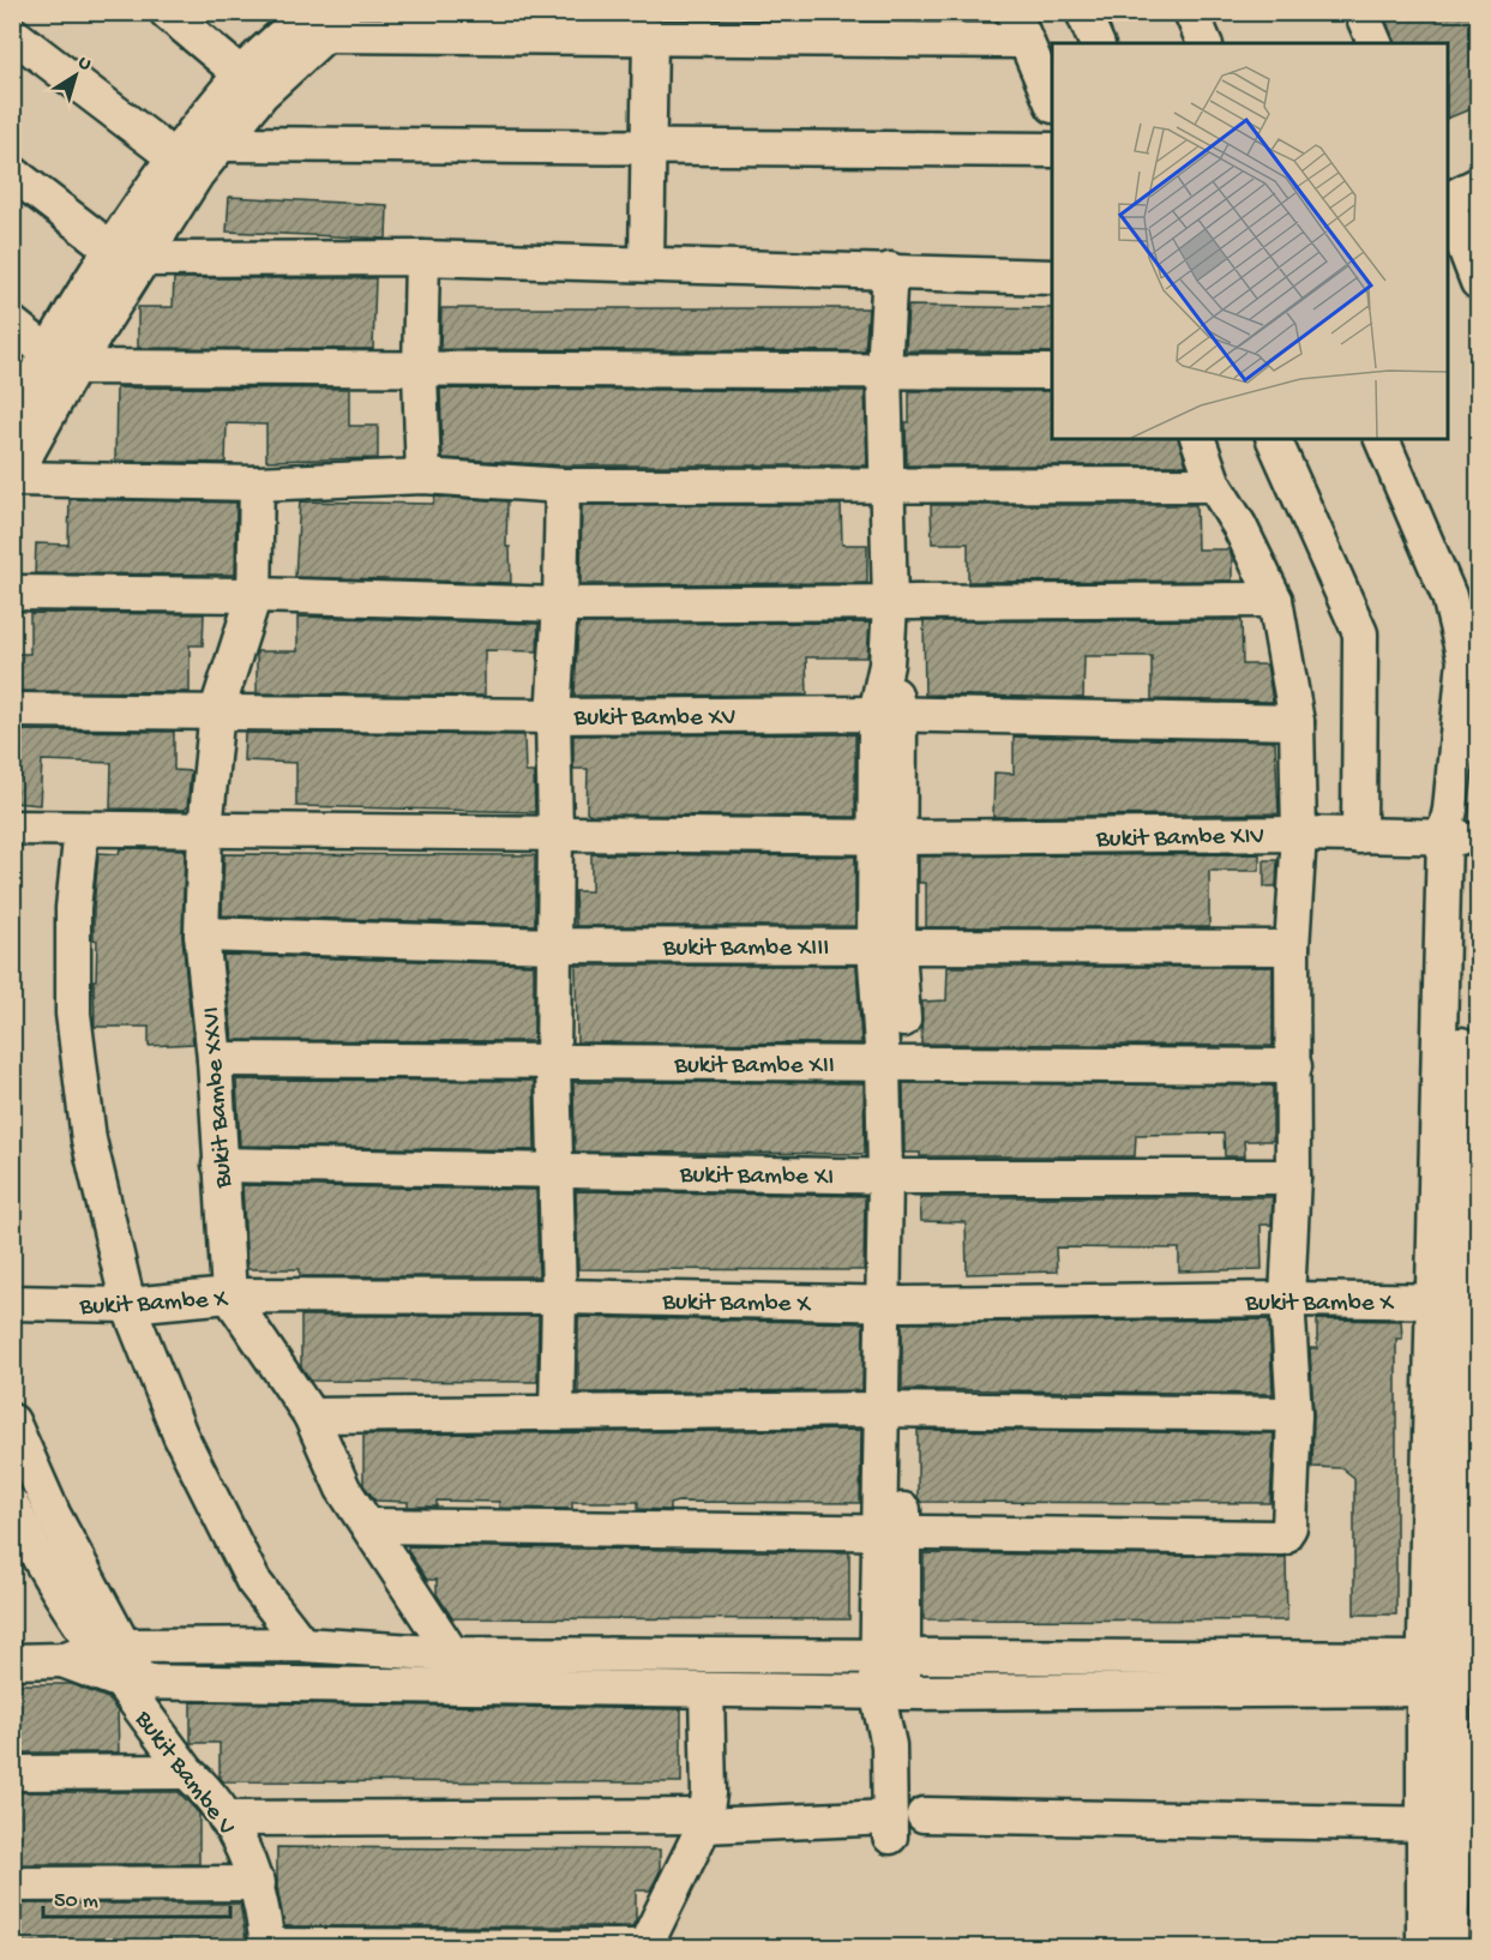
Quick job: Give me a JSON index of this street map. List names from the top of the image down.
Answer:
{
  "streets": {
    "street": [
      "Bukit Bambe XV",
      "Bukit Bambe XIV",
      "Bukit Bambe XIII",
      "Bukit Bambe XII",
      "Bukit Bambe XXVI",
      "Bukit Bambe XI",
      "Bukit Bambe X",
      "Bukit Bambe V"
    ]
  },
  "crossings": [
    ["Bukit Bambe XV", "Bukit Bambe XXVI"],
    ["Bukit Bambe XIV", "Bukit Bambe XXVI"],
    ["Bukit Bambe XIII", "Bukit Bambe XXVI"],
    ["Bukit Bambe XII", "Bukit Bambe XXVI"],
    ["Bukit Bambe XXVI", "Bukit Bambe XI"],
    ["Bukit Bambe XXVI", "Bukit Bambe X"]
  ],
  "scale_bar": "50 m",
  "north": "top right"
}
